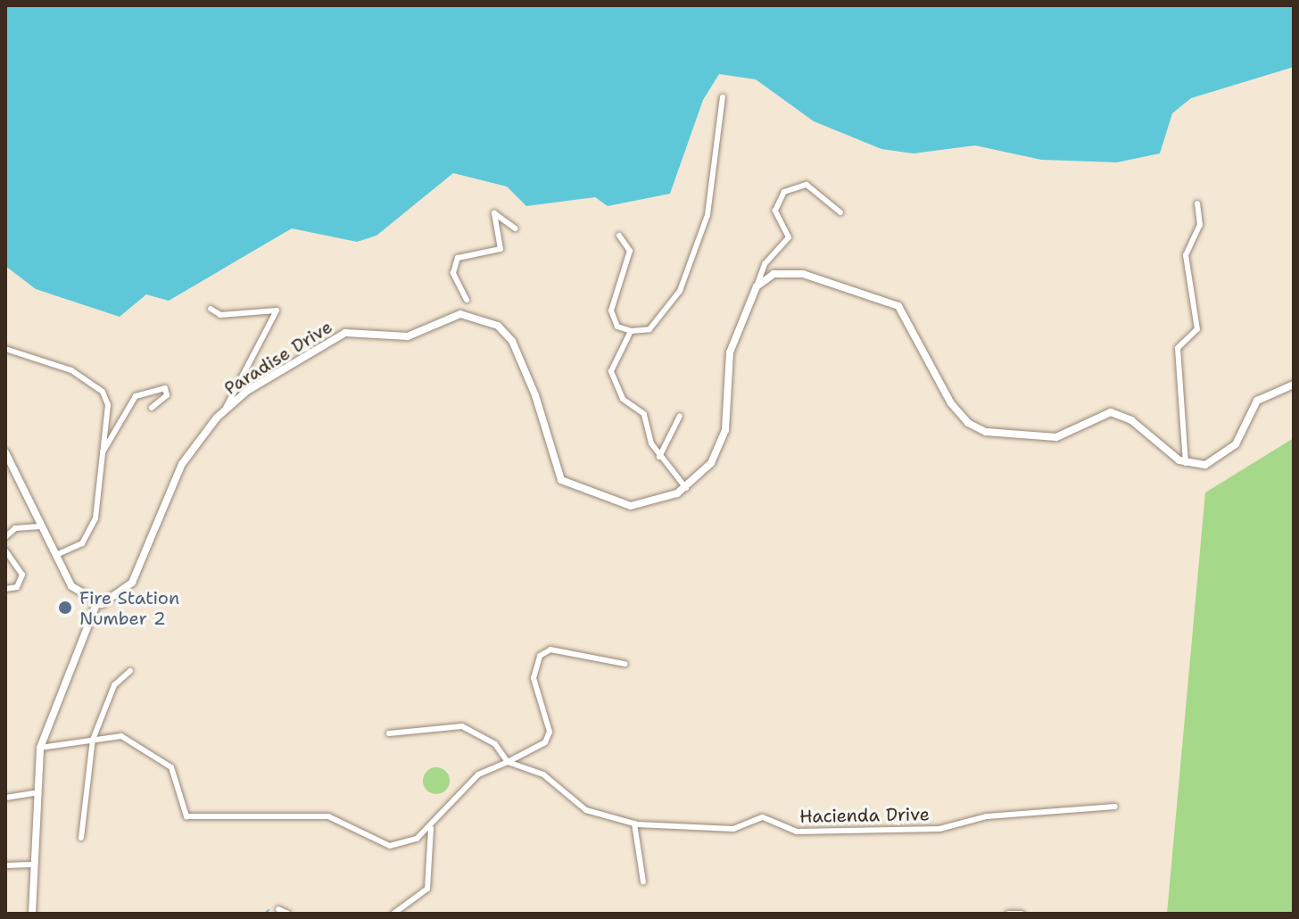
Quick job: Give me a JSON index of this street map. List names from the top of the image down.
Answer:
{
  "streets": {
    "street": ["Paradise Drive", "Hacienda Drive"]
  },
  "places": ["Fire Station Number 2"]
}
